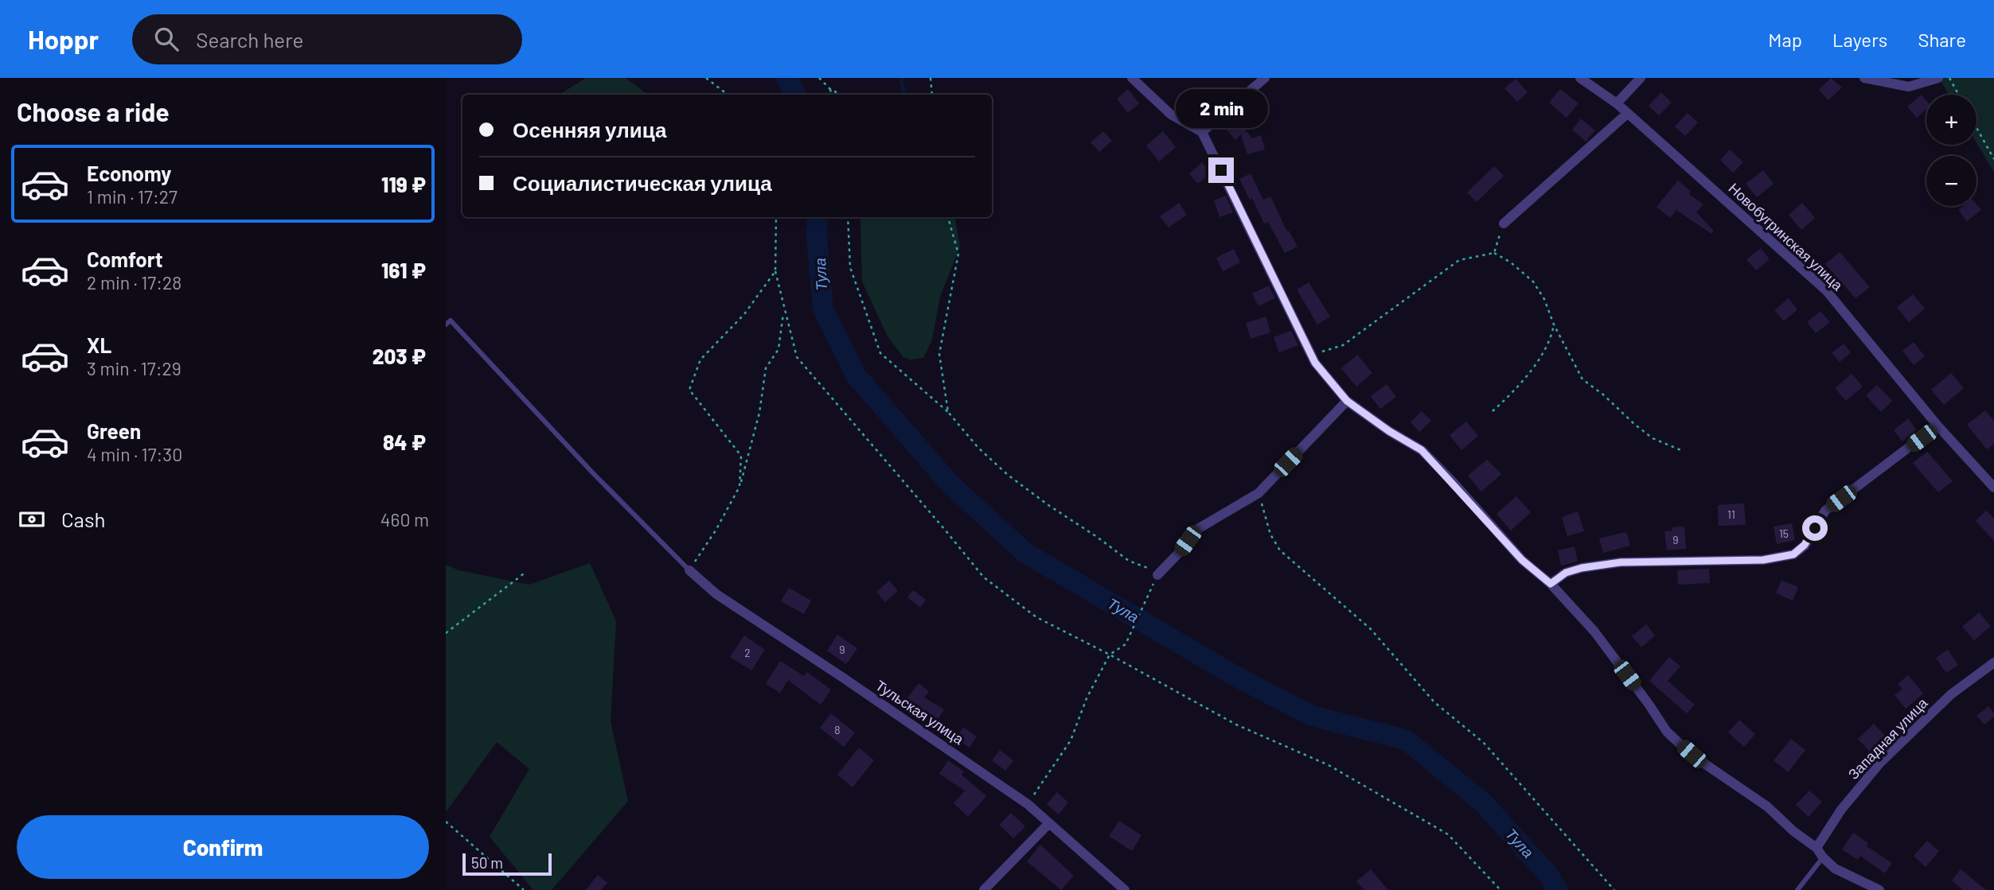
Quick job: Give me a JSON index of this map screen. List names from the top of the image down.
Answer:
{
  "streets": {
    "street": ["Новобугринская улица", "Тульская улица", "Западная улица"]
  },
  "water": ["Тула"],
  "house_numbers": [
    "11",
    "15",
    "9",
    "9",
    "2",
    "8"
  ],
  "scale_bar": "50 m",
  "page": {
    "header": "Hoppr",
    "search": "Search here",
    "nav": ["Map", "Layers", "Share"],
    "heading": "Choose a ride",
    "bubble": "2 min",
    "map_buttons": ["+", "−"],
    "banner": ["Осенняя улица", "Социалистическая улица"],
    "list": [
      {
        "name": "Economy",
        "note": "1 min · 17:27",
        "value": "119 ₽"
      },
      {
        "name": "Comfort",
        "note": "2 min · 17:28",
        "value": "161 ₽"
      },
      {
        "name": "XL",
        "note": "3 min · 17:29",
        "value": "203 ₽"
      },
      {
        "name": "Green",
        "note": "4 min · 17:30",
        "value": "84 ₽"
      }
    ],
    "pay": ["Cash", "460 m"],
    "buttons": "Confirm",
    "scale": "50 m"
  }
}
